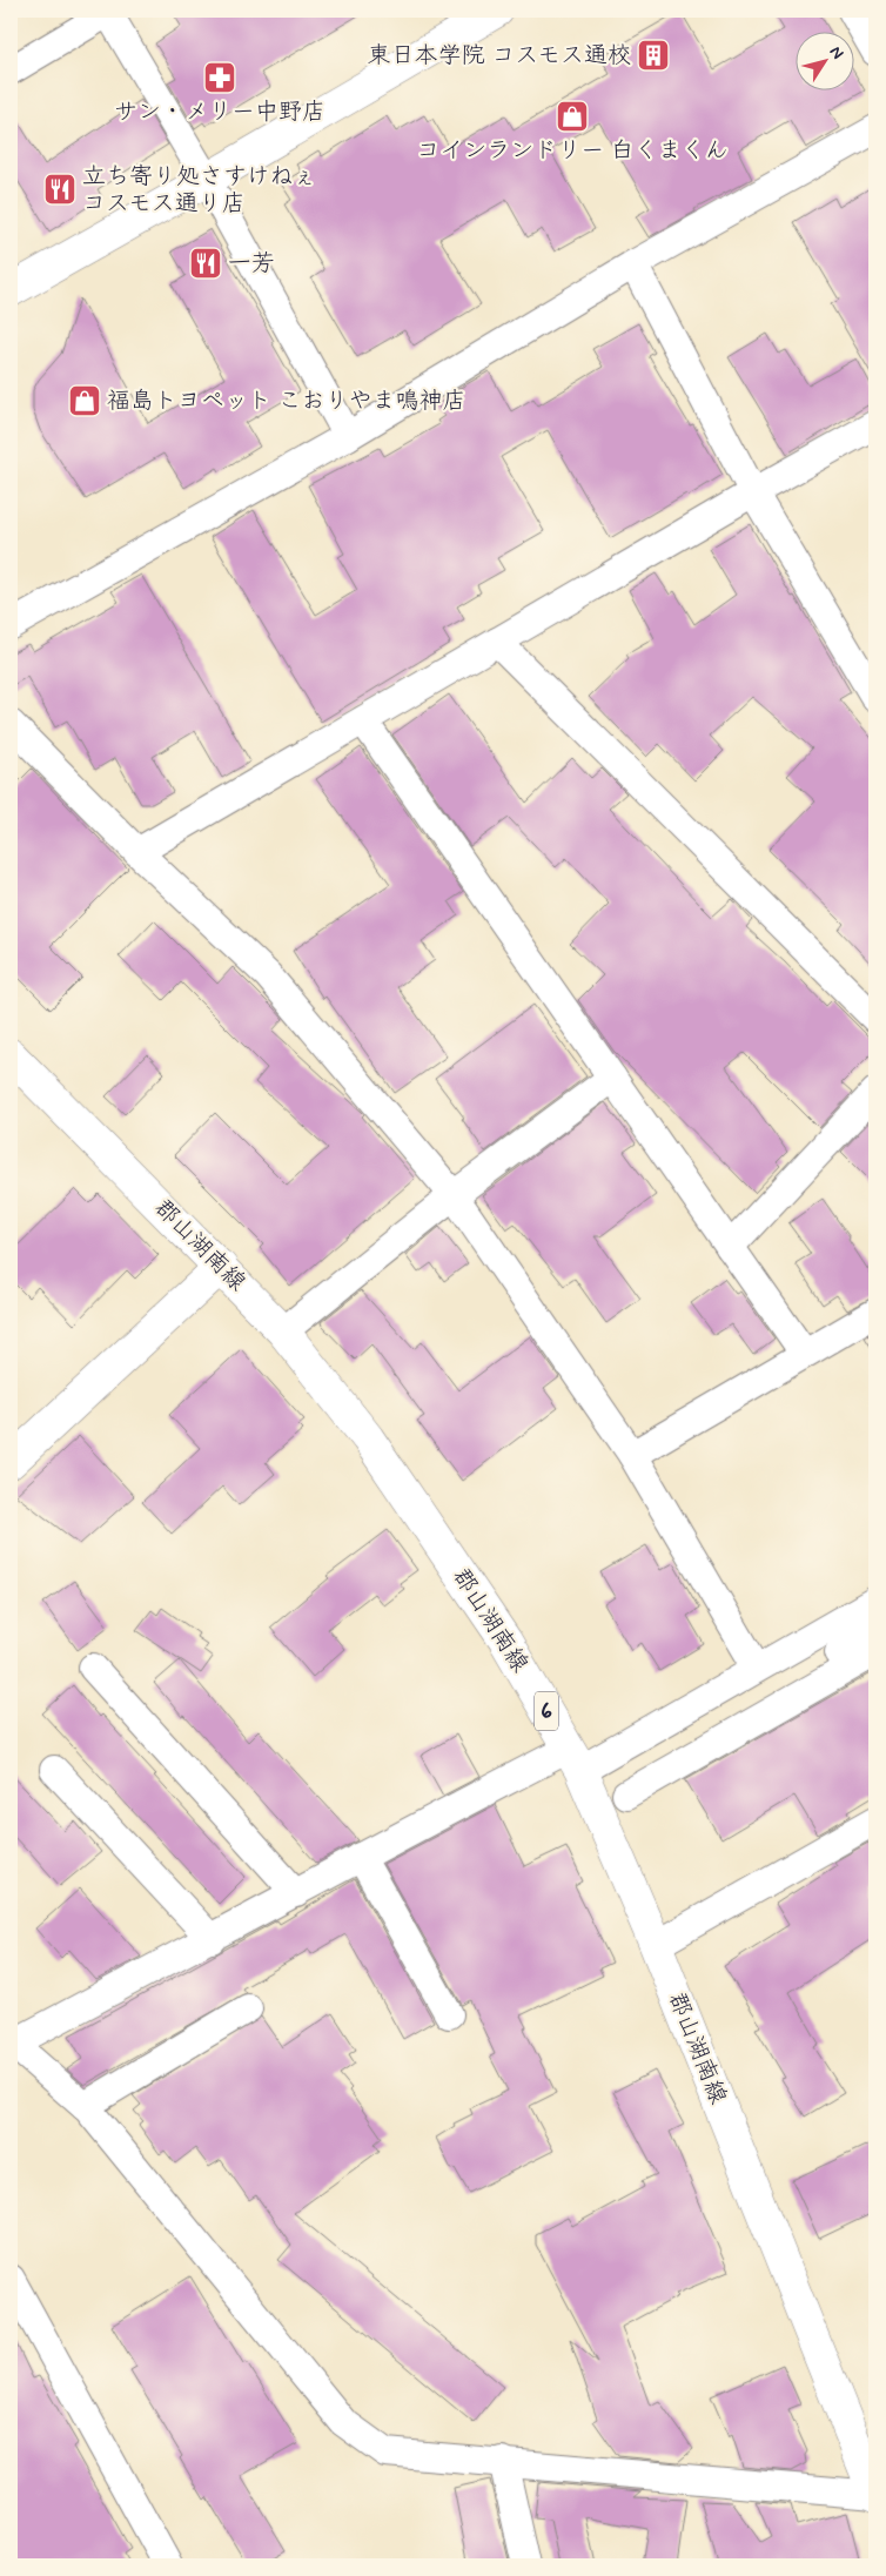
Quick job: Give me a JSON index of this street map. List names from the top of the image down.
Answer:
{
  "streets": {
    "main road": ["郡山湖南線", "6"]
  },
  "places": {
    "building": ["東日本学院 コスモス通校"],
    "pharmacy": ["サン・メリー中野店"],
    "shop": ["コインランドリー 白くまくん", "福島トヨペット こおりやま鳴神店"],
    "restaurant": ["立ち寄り処さすけねぇ コスモス通り店", "一芳"]
  },
  "north": "top right"
}
